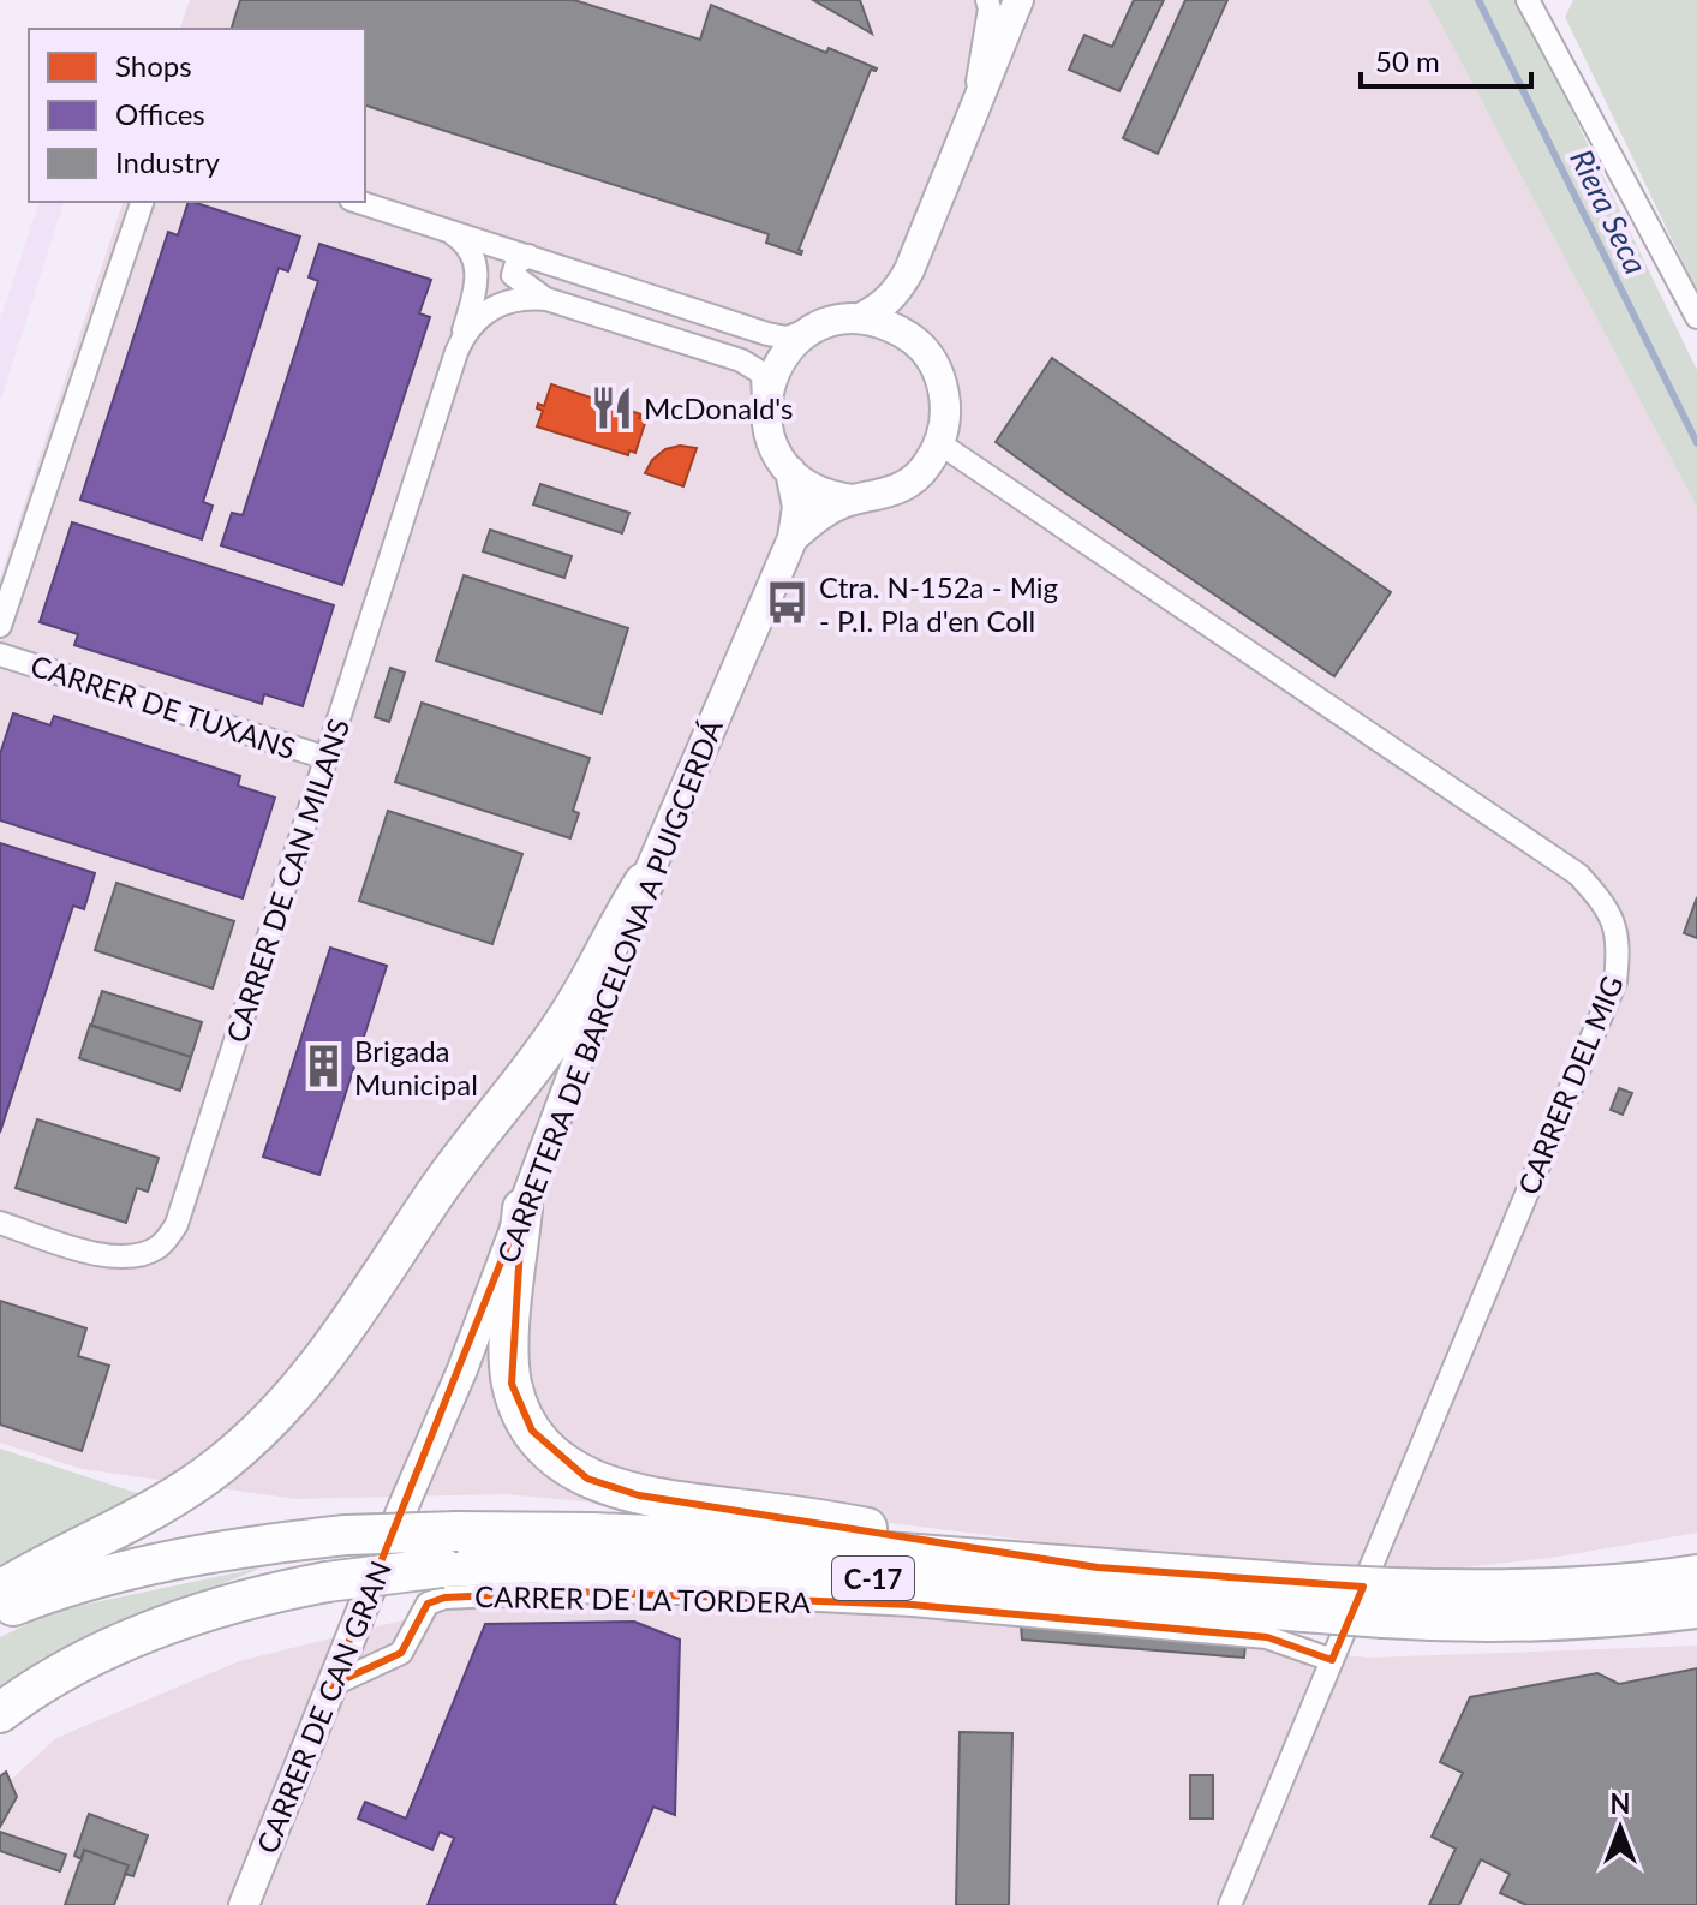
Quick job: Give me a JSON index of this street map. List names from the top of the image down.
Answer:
{
  "streets": {
    "highway": ["C-17"],
    "main road": ["CARRETERA DE BARCELONA A PUIGCERDÁ", "CARRER DE CAN GRAN"],
    "street": [
      "CARRER DE TUXANS",
      "CARRER DE CAN MILANS",
      "CARRER DEL MIG",
      "CARRER DE LA TORDERA"
    ]
  },
  "crossings": [
    ["CARRER DE TUXANS", "CARRER DE CAN MILANS"],
    ["CARRER DE CAN MILANS", "CARRETERA DE BARCELONA A PUIGCERDÁ"],
    ["CARRER DE CAN MILANS", "CARRER DEL MIG"],
    ["CARRETERA DE BARCELONA A PUIGCERDÁ", "CARRER DEL MIG"],
    ["CARRETERA DE BARCELONA A PUIGCERDÁ", "CARRER DE CAN GRAN"],
    ["CARRER DEL MIG", "CARRER DE LA TORDERA"],
    ["CARRER DE LA TORDERA", "CARRER DE CAN GRAN"]
  ],
  "water": ["Riera Seca"],
  "places": {
    "restaurant": ["McDonald's"],
    "bus stop": ["Ctra. N-152a - Mig - P.I. Pla d'en Coll"],
    "building": ["Brigada Municipal"]
  },
  "legend": ["Shops", "Offices", "Industry"],
  "scale_bar": "50 m",
  "north": "top"
}
